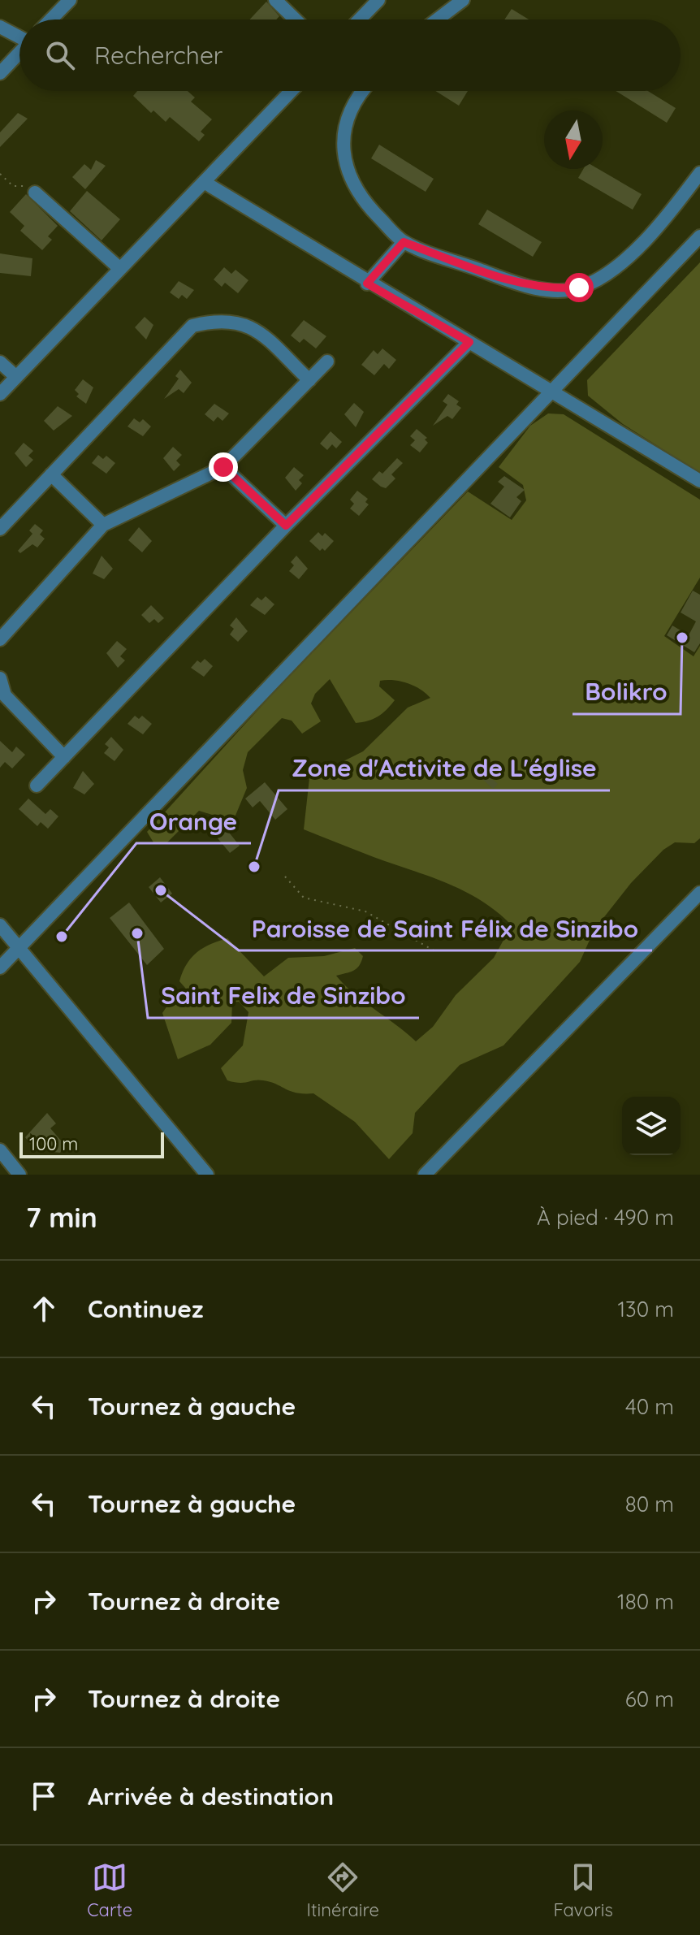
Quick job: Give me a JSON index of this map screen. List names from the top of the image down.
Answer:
{
  "places": [
    "Bolikro",
    "Zone d'Activite de L'église",
    "Paroisse de Saint Félix de Sinzibo",
    "Saint Felix de Sinzibo",
    "Orange"
  ],
  "scale_bar": "100 m",
  "north": "bottom",
  "page": {
    "search": "Rechercher",
    "scale": "100 m",
    "heading": ["7 min", "À pied · 490 m"],
    "list": [
      ["Continuez", "130 m"],
      ["Tournez à gauche", "40 m"],
      ["Tournez à gauche", "80 m"],
      ["Tournez à droite", "180 m"],
      ["Tournez à droite", "60 m"],
      "Arrivée à destination"
    ],
    "nav": ["Carte", "Itinéraire", "Favoris"]
  }
}
